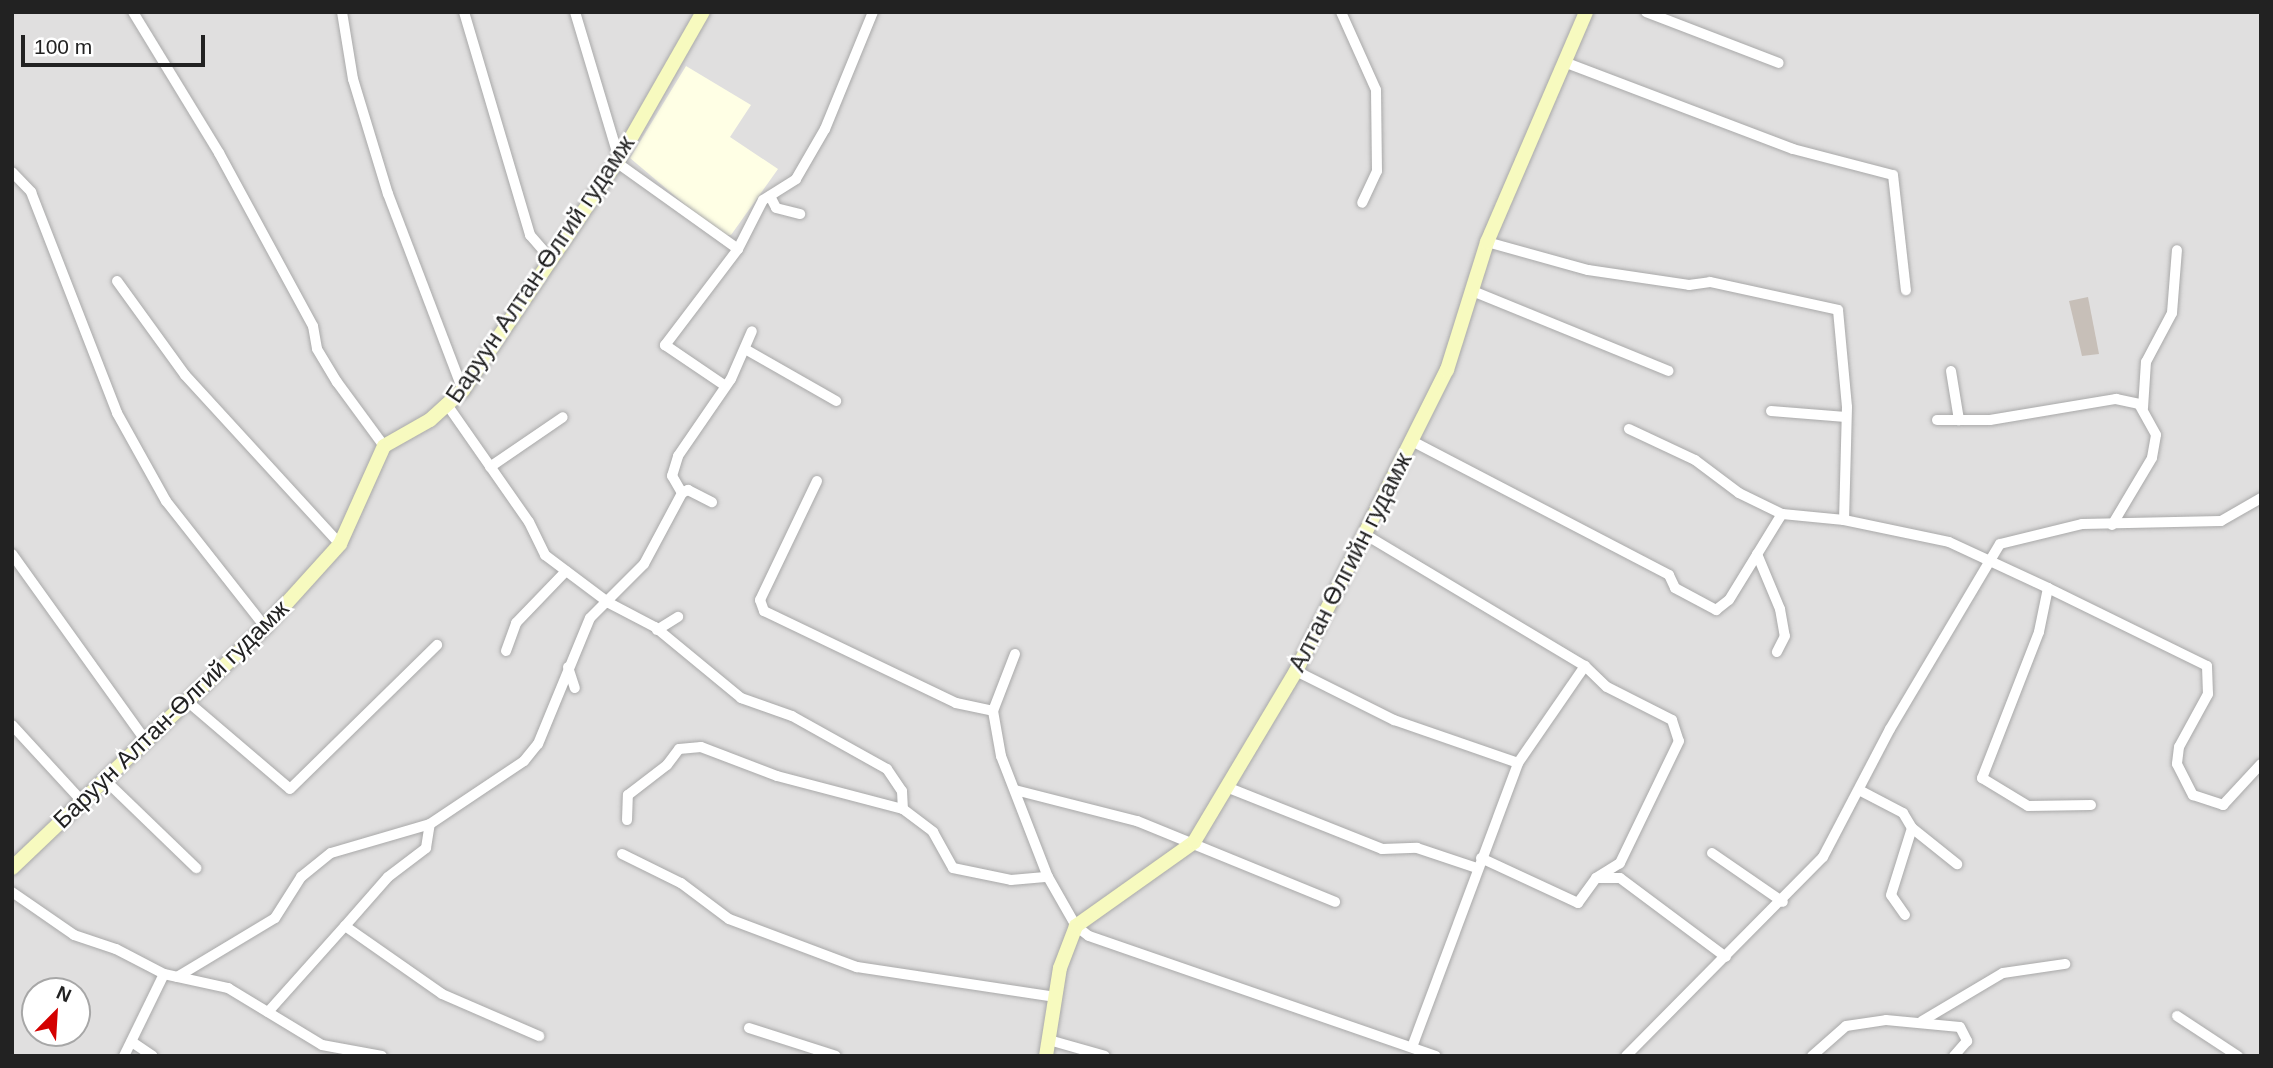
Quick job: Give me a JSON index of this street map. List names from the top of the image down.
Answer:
{
  "streets": {
    "main road": ["Баруун Алтан-Өлгий гудамж", "Алтан Өлгийн гудамж"]
  },
  "scale_bar": "100 m",
  "north": "top right"
}
